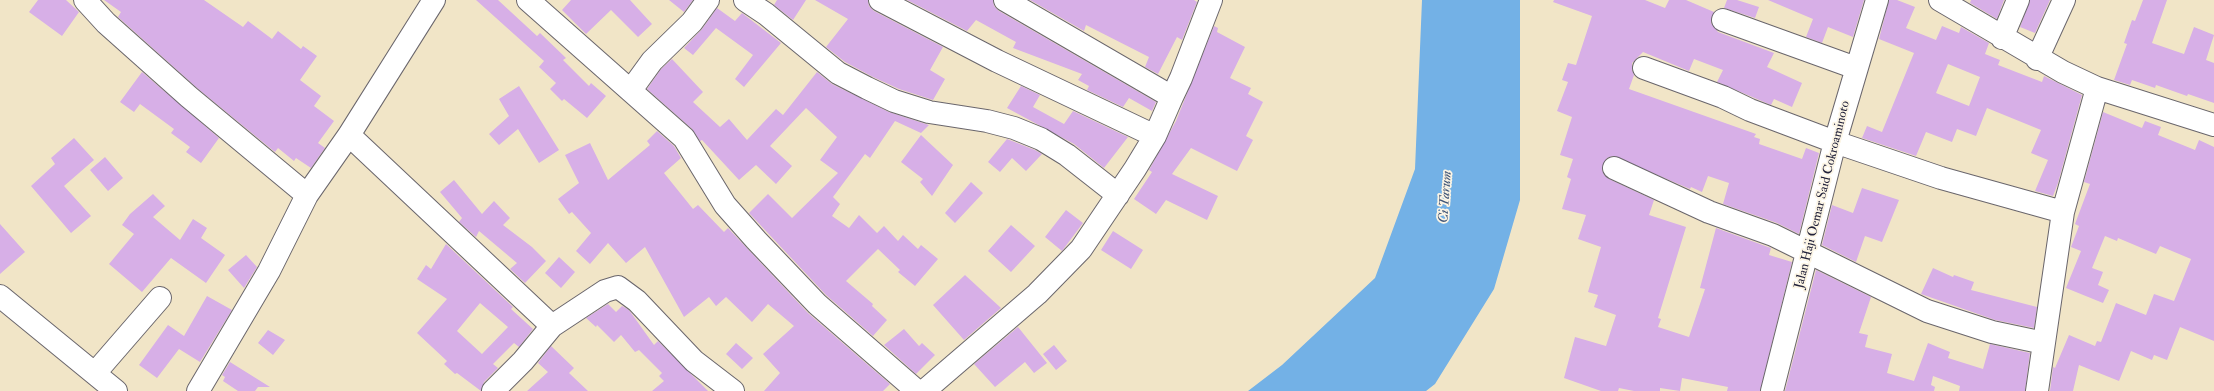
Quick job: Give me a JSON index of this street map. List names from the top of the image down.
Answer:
{
  "streets": {
    "street": ["Jalan Haji Oemar Said Cokroaminoto"]
  },
  "water": ["Ci Tarum"]
}
